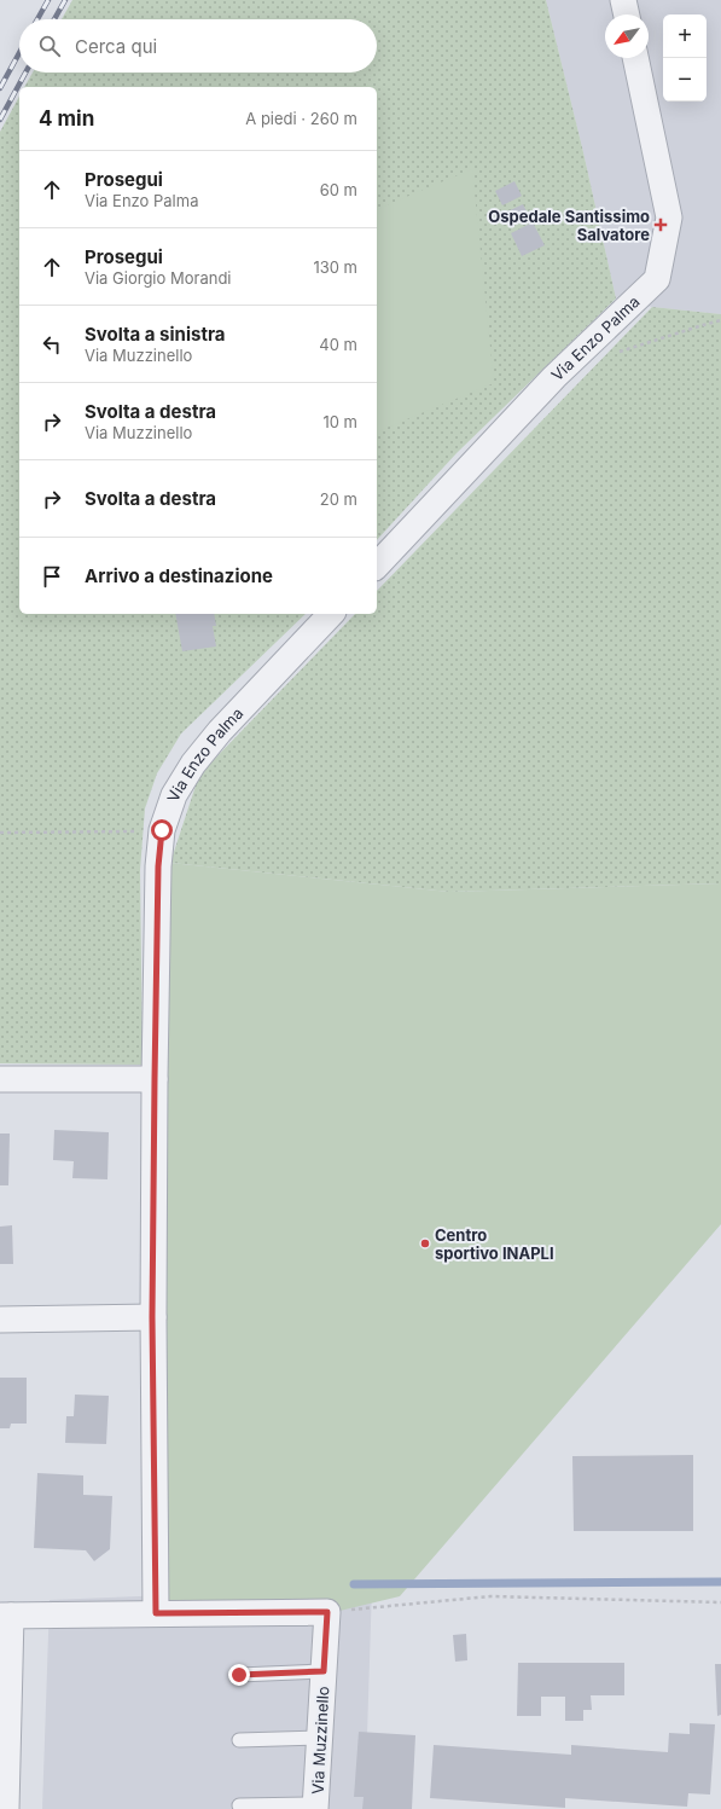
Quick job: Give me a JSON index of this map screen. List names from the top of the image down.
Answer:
{
  "streets": {
    "street": ["Via Enzo Palma", "Via Muzzinello"]
  },
  "places": {
    "health": ["Ospedale Santissimo Salvatore"],
    "other": ["Centro sportivo INAPLI"]
  },
  "north": "bottom left",
  "page": {
    "map_buttons": ["+", "−"],
    "search": "Cerca qui",
    "heading": ["4 min", "A piedi · 260 m"],
    "list": [
      ["Prosegui", "Via Enzo Palma", "60 m"],
      ["Prosegui", "Via Giorgio Morandi", "130 m"],
      ["Svolta a sinistra", "Via Muzzinello", "40 m"],
      ["Svolta a destra", "Via Muzzinello", "10 m"],
      ["Svolta a destra", "20 m"],
      "Arrivo a destinazione"
    ]
  }
}
